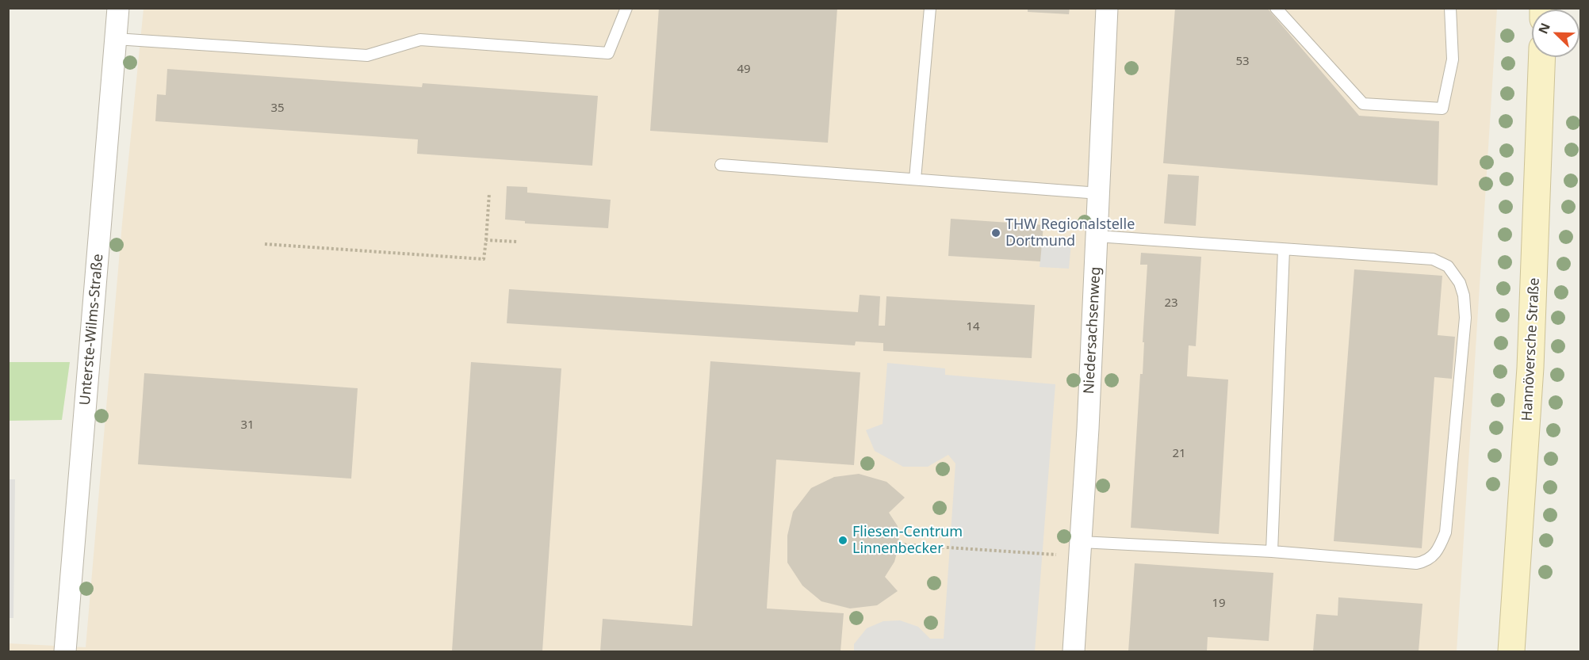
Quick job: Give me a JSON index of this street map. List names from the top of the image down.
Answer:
{
  "streets": {
    "main road": ["Hannöversche Straße"],
    "street": ["Unterste-Wilms-Straße", "Niedersachsenweg"]
  },
  "places": ["THW Regionalstelle Dortmund", "Fliesen-Centrum Linnenbecker"],
  "house_numbers": [
    "53",
    "49",
    "35",
    "23",
    "14",
    "31",
    "21",
    "19"
  ],
  "north": "top left"
}
